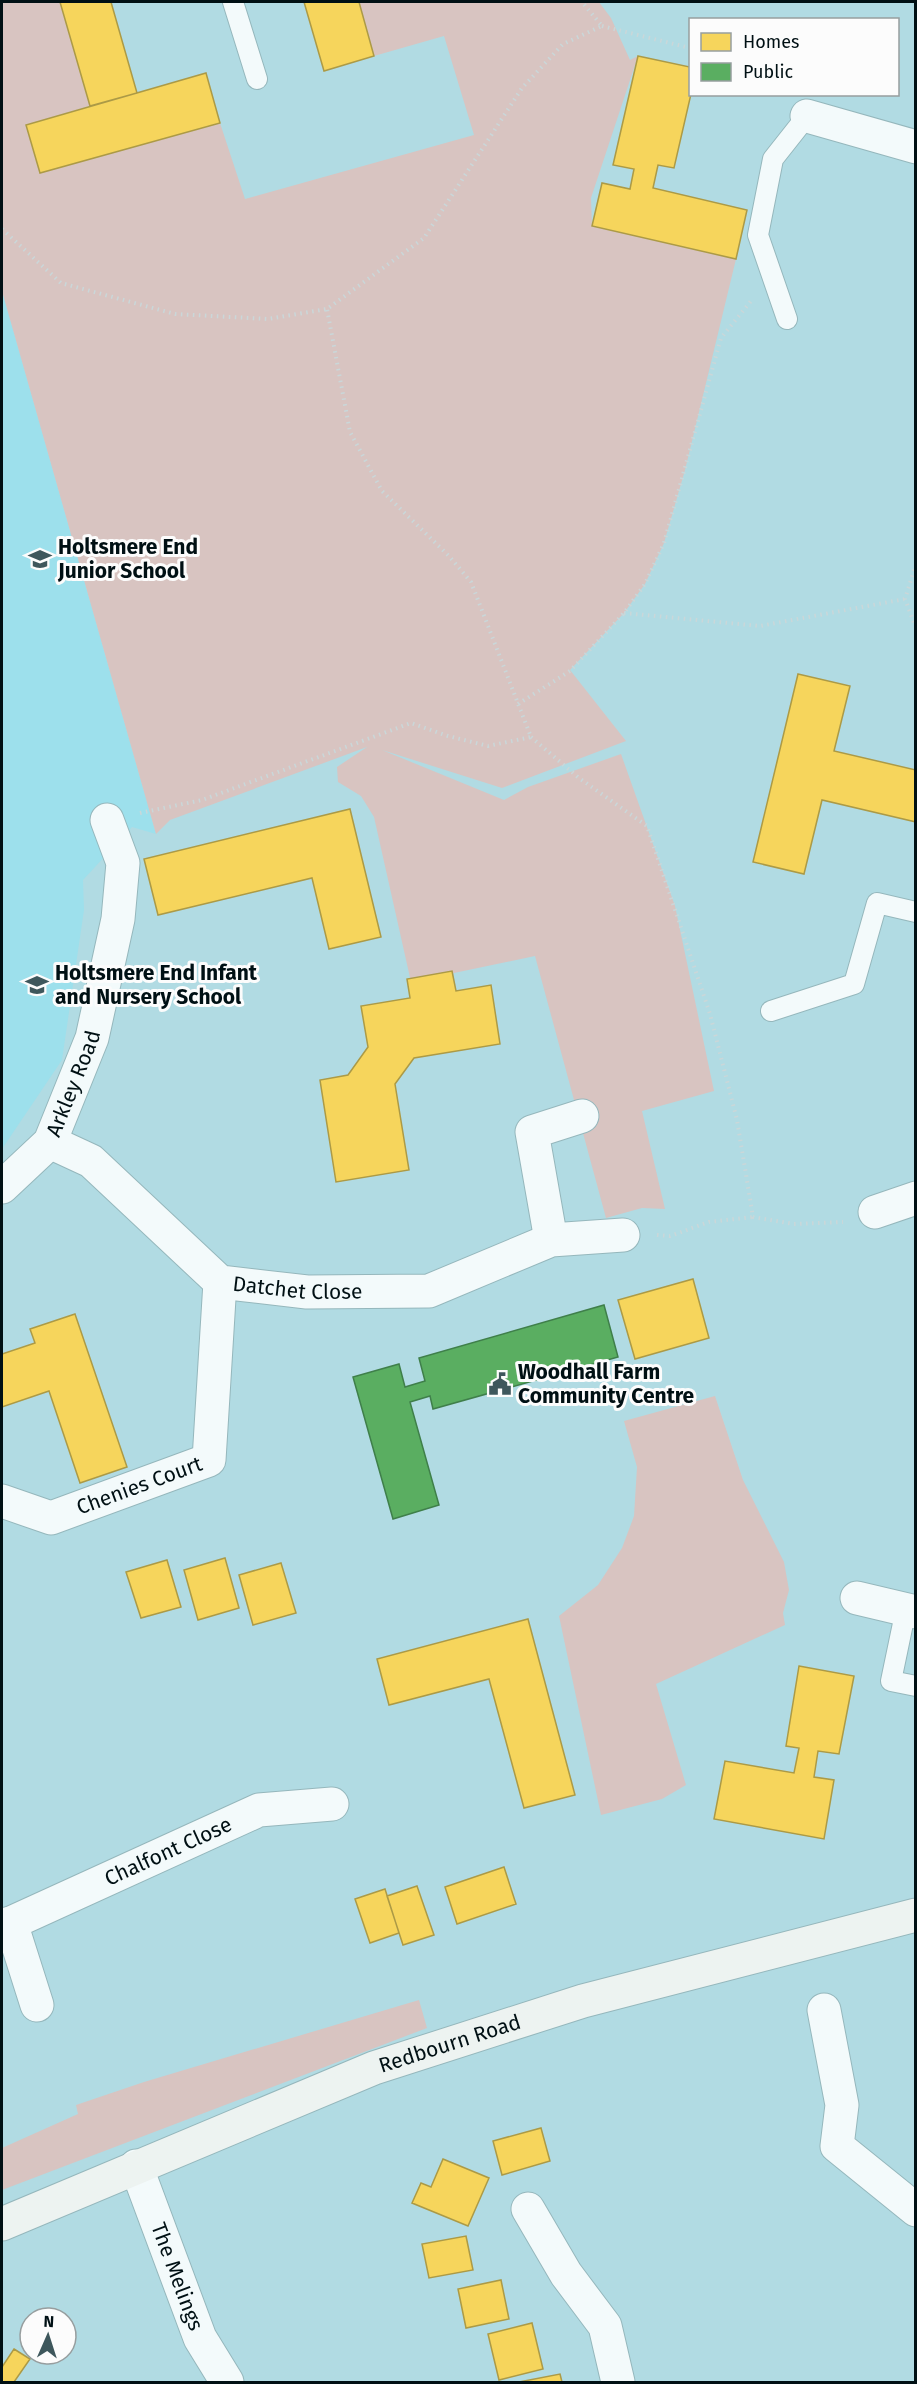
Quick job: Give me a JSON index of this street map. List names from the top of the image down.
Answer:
{
  "streets": {
    "main road": ["Redbourn Road"],
    "street": [
      "Arkley Road",
      "Datchet Close",
      "Chenies Court",
      "Chalfont Close",
      "The Melings"
    ]
  },
  "crossings": [
    ["Arkley Road", "Datchet Close"],
    ["Datchet Close", "Chenies Court"],
    ["Redbourn Road", "The Melings"]
  ],
  "places": {
    "school or university": ["Holtsmere End Junior School", "Holtsmere End Infant and Nursery School"],
    "public building": ["Woodhall Farm Community Centre"]
  },
  "legend": ["Homes", "Public"],
  "north": "top"
}
